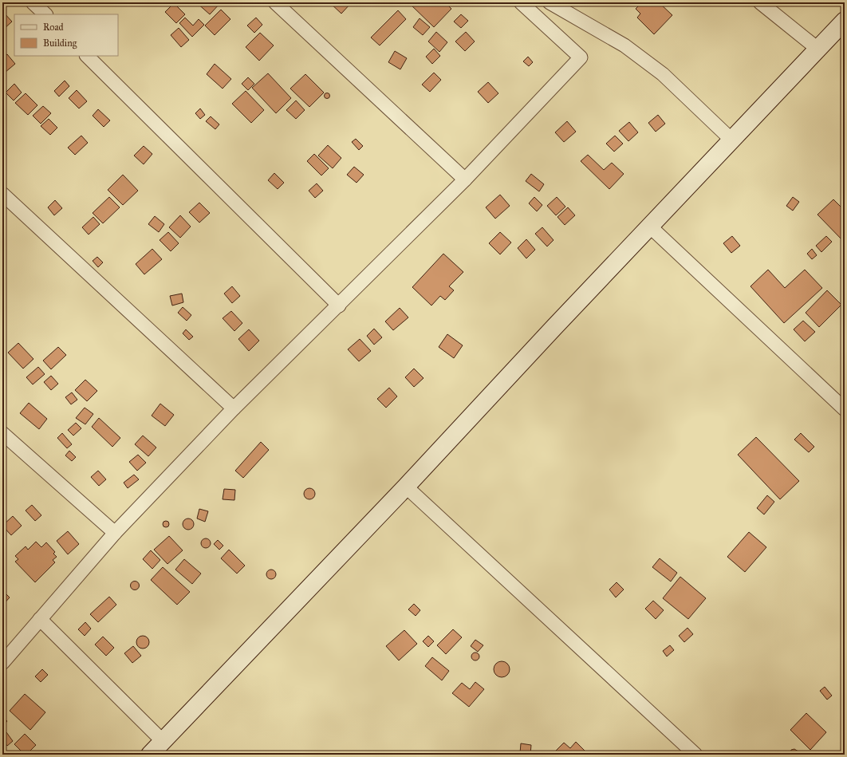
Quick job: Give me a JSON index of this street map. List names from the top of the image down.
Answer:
{
  "legend": ["Road", "Building"]
}
